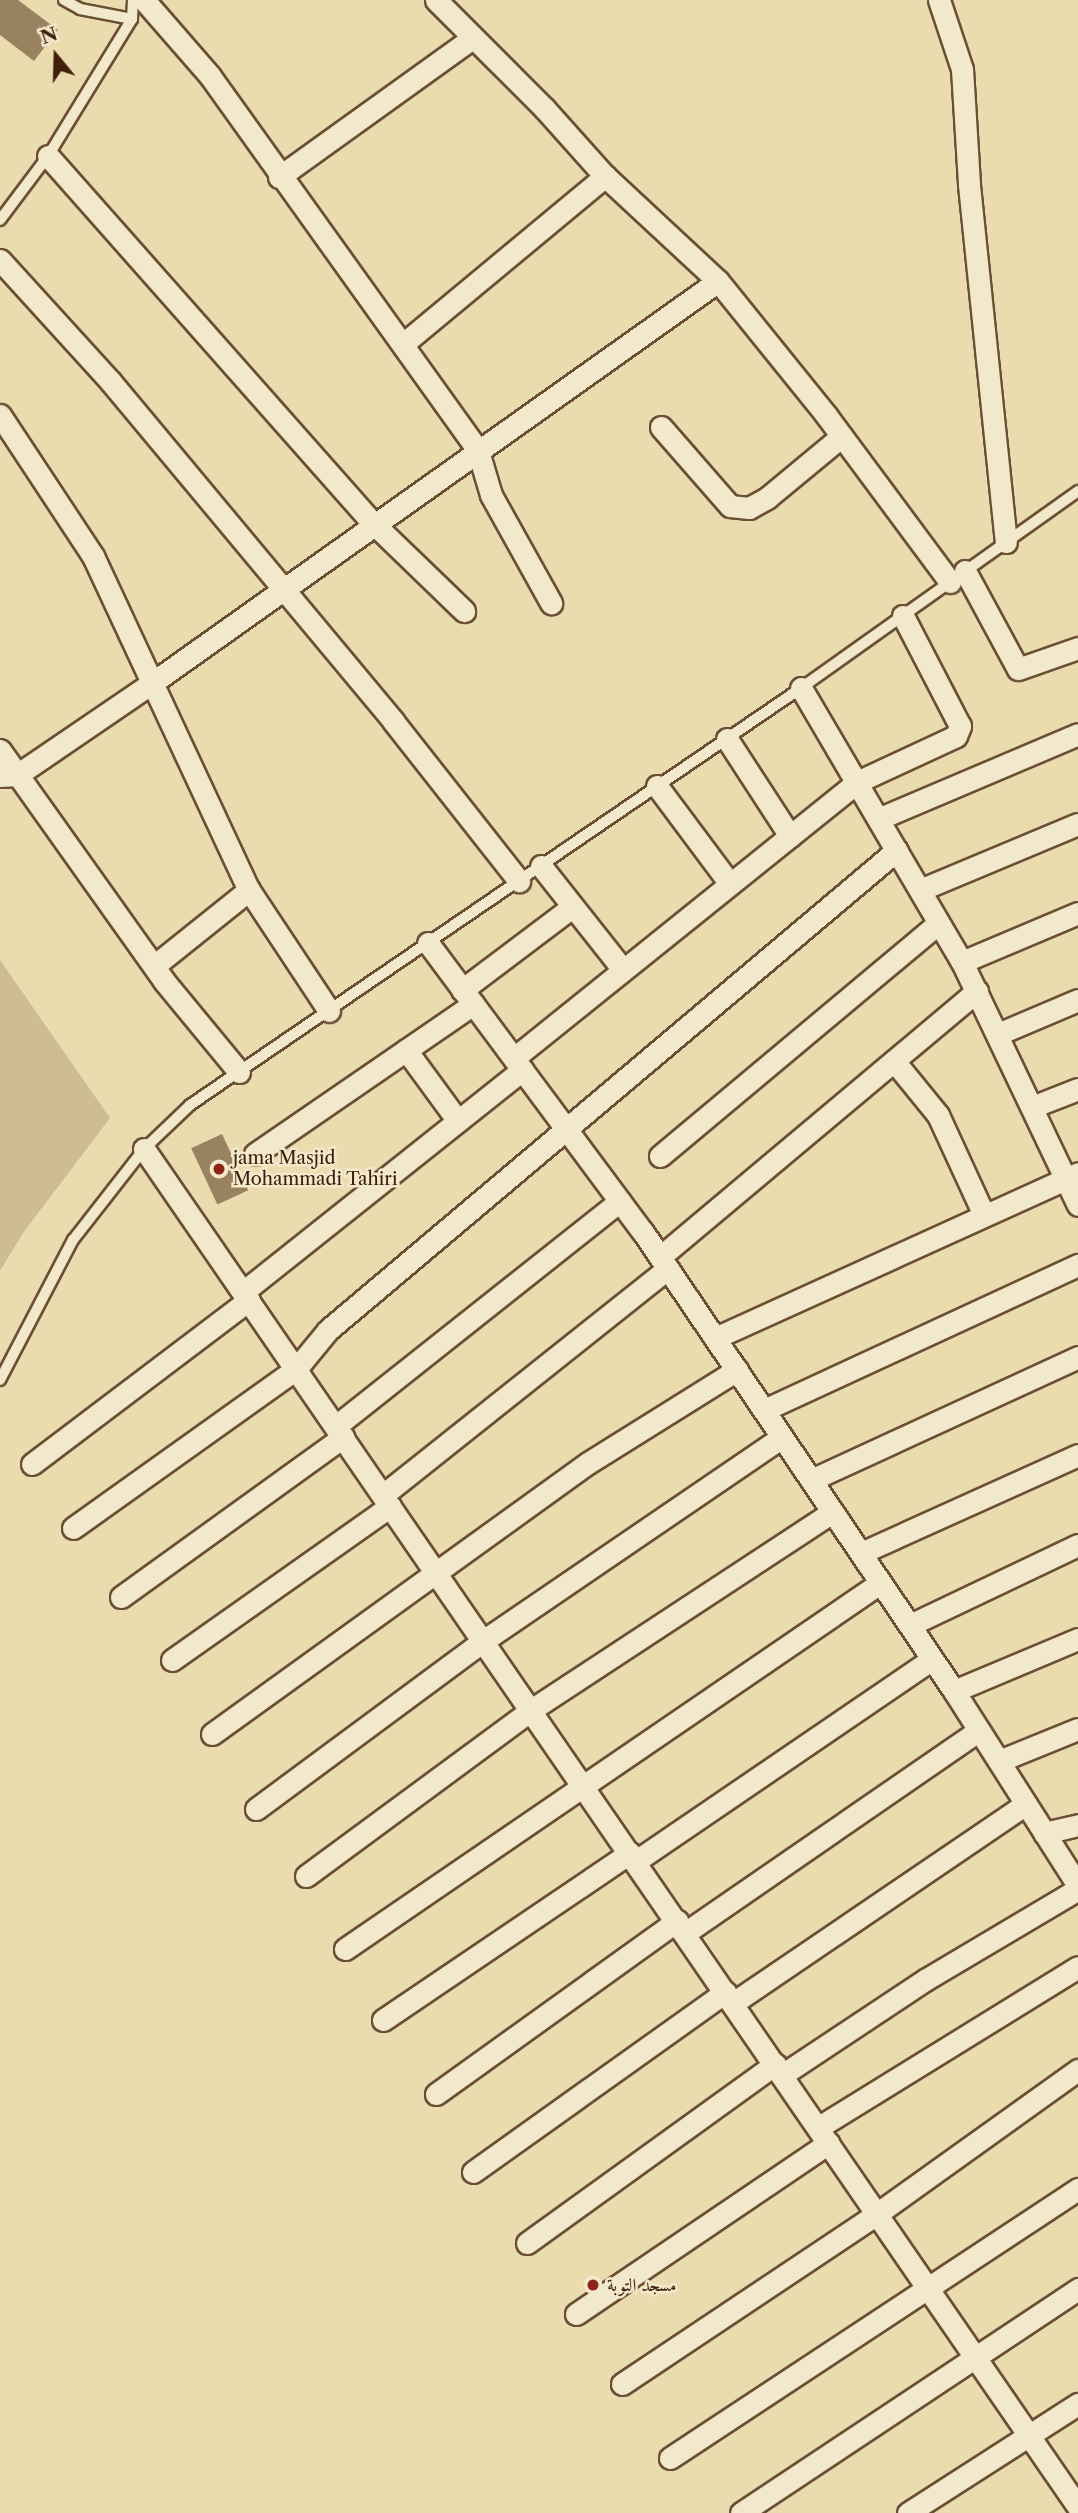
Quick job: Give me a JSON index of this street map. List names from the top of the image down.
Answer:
{
  "places": ["jama Masjid Mohammadi Tahiri", "مسجد التوبة"],
  "north": "top"
}
